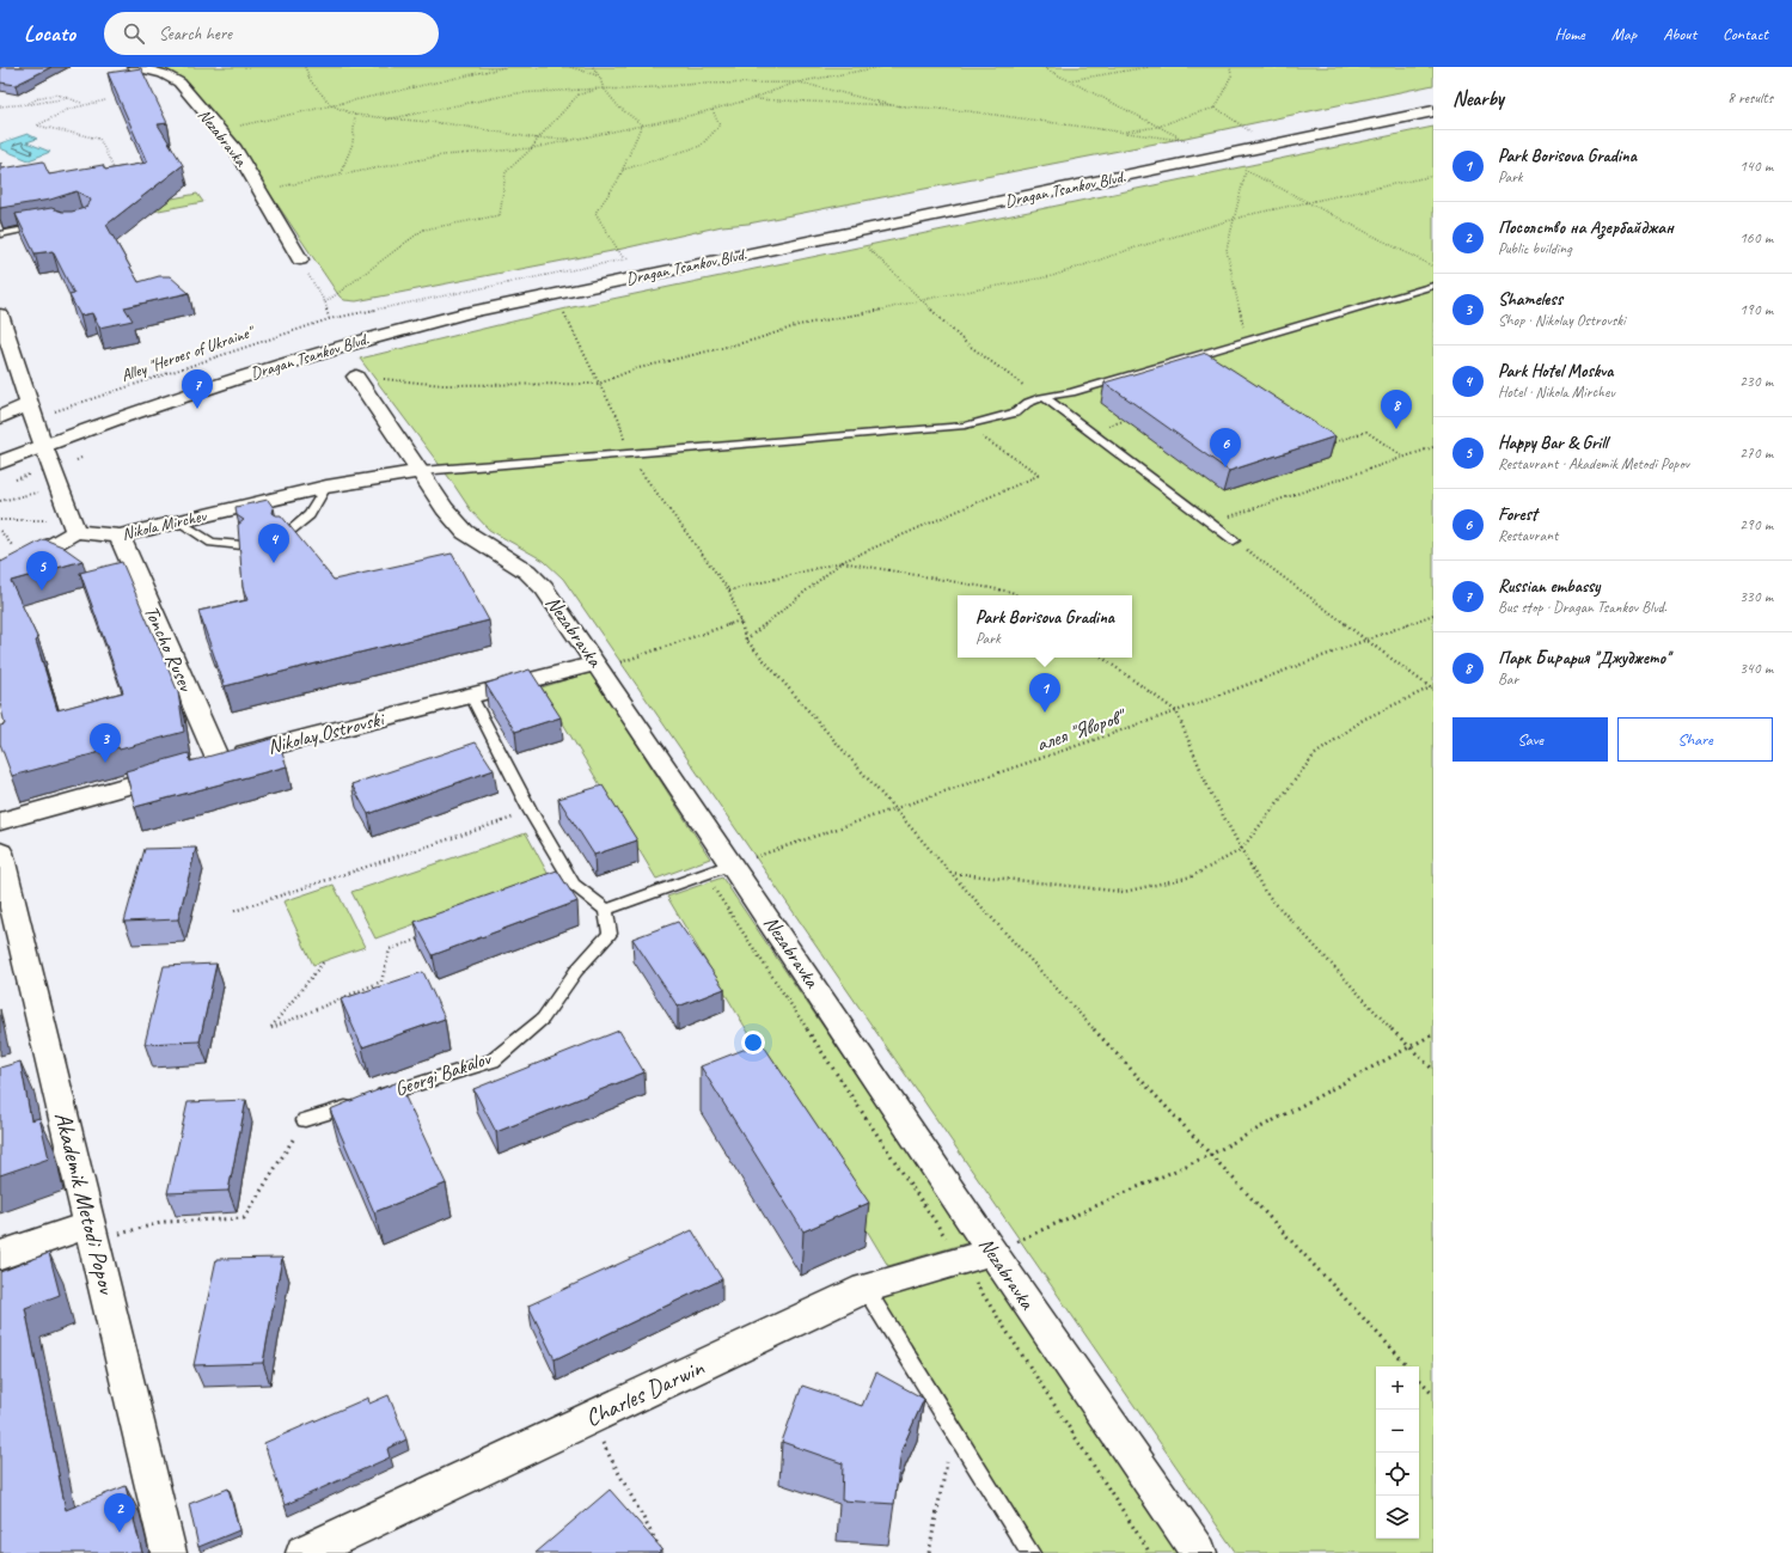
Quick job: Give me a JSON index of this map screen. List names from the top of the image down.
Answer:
{
  "streets": {
    "main road": ["Dragan Tsankov Blvd."],
    "street": [
      "Nezabravka",
      "Nikola Mirchev",
      "Toncho Rusev",
      "Nikolay Ostrovski",
      "Akademik Metodi Popov",
      "Charles Darwin"
    ],
    "lane": ["Georgi Bakalov"],
    "path": ["Alley \"Heroes of Ukraine\"", "алея \"Яворов\""]
  },
  "crossings": [
    ["Nezabravka", "Nikola Mirchev"],
    ["Nezabravka", "алея \"Яворов\""],
    ["Nezabravka", "Nikolay Ostrovski"],
    ["Nezabravka", "Charles Darwin"],
    ["Nikola Mirchev", "Toncho Rusev"],
    ["Toncho Rusev", "Nikolay Ostrovski"]
  ],
  "page": {
    "header": "Locato",
    "search": "Search here",
    "nav": [
      "Home",
      "Map",
      "About",
      "Contact"
    ],
    "heading": ["Nearby", "8 results"],
    "list": [
      {
        "mark": "1",
        "name": "Park Borisova Gradina",
        "note": "Park",
        "value": "140 m"
      },
      {
        "mark": "2",
        "name": "Посолство на Азербайджан",
        "note": "Public building",
        "value": "160 m"
      },
      {
        "mark": "3",
        "name": "Shameless",
        "note": "Shop · Nikolay Ostrovski",
        "value": "190 m"
      },
      {
        "mark": "4",
        "name": "Park Hotel Moskva",
        "note": "Hotel · Nikola Mirchev",
        "value": "230 m"
      },
      {
        "mark": "5",
        "name": "Happy Bar & Grill",
        "note": "Restaurant · Akademik Metodi Popov",
        "value": "270 m"
      },
      {
        "mark": "6",
        "name": "Forest",
        "note": "Restaurant",
        "value": "290 m"
      },
      {
        "mark": "7",
        "name": "Russian embassy",
        "note": "Bus stop · Dragan Tsankov Blvd.",
        "value": "330 m"
      },
      {
        "mark": "8",
        "name": "Парк Бирария ''Джуджето''",
        "note": "Bar",
        "value": "340 m"
      }
    ],
    "pins": [
      "7",
      "8",
      "6",
      "4",
      "5",
      "1",
      "3",
      "2"
    ],
    "popup": ["Park Borisova Gradina", "Park"],
    "buttons": ["Save", "Share"],
    "map_buttons": ["+", "−"]
  }
}
